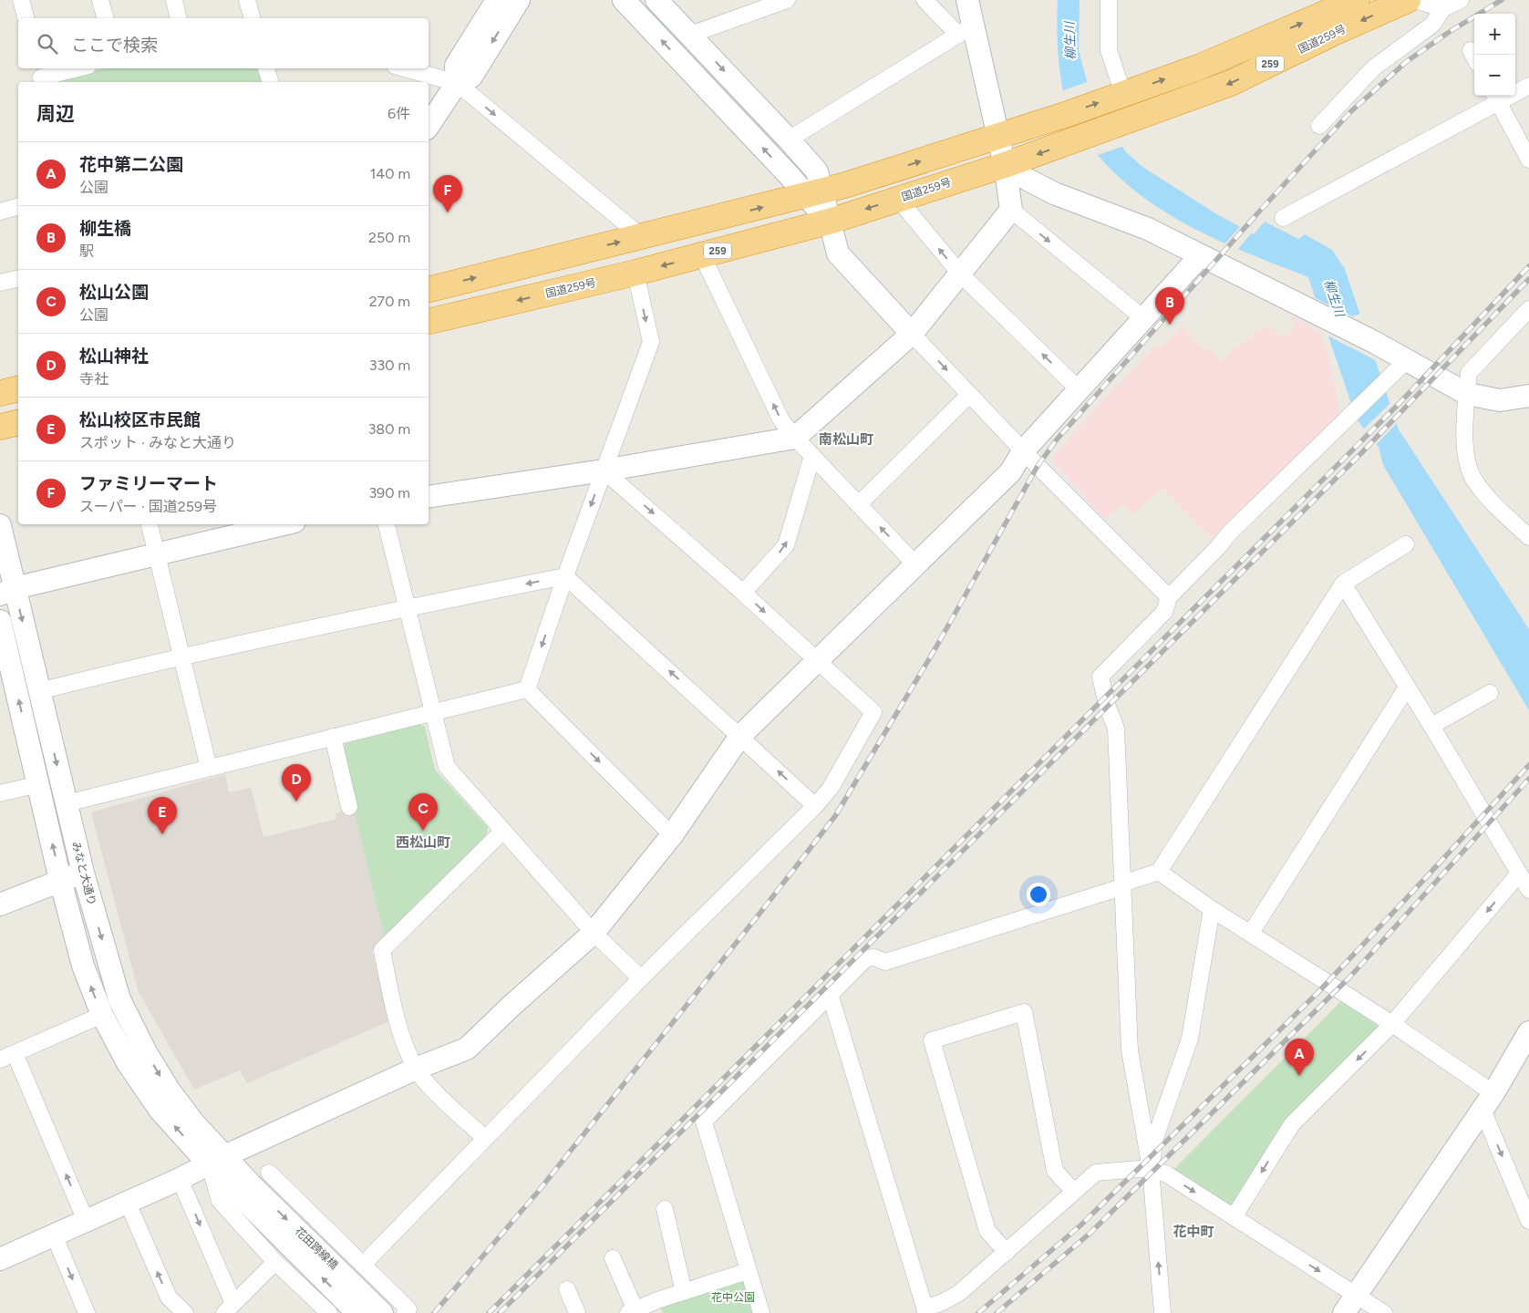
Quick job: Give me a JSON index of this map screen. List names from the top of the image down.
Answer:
{
  "streets": {
    "highway": ["国道259号", "259"],
    "street": ["みなと大通り", "花田跨線橋"]
  },
  "crossings": [
    ["みなと大通り", "花田跨線橋"]
  ],
  "districts": ["南松山町", "西松山町", "花中町"],
  "water": ["柳生川"],
  "parks": ["花中公園"],
  "page": {
    "map_buttons": ["+", "−"],
    "search": "ここで検索",
    "heading": ["周辺", "6件"],
    "list": [
      {
        "mark": "A",
        "name": "花中第二公園",
        "note": "公園",
        "value": "140 m"
      },
      {
        "mark": "B",
        "name": "柳生橋",
        "note": "駅",
        "value": "250 m"
      },
      {
        "mark": "C",
        "name": "松山公園",
        "note": "公園",
        "value": "270 m"
      },
      {
        "mark": "D",
        "name": "松山神社",
        "note": "寺社",
        "value": "330 m"
      },
      {
        "mark": "E",
        "name": "松山校区市民館",
        "note": "スポット · みなと大通り",
        "value": "380 m"
      },
      {
        "mark": "F",
        "name": "ファミリーマート",
        "note": "スーパー · 国道259号",
        "value": "390 m"
      }
    ],
    "pins": [
      "F",
      "B",
      "D",
      "C",
      "E",
      "A"
    ]
  }
}
